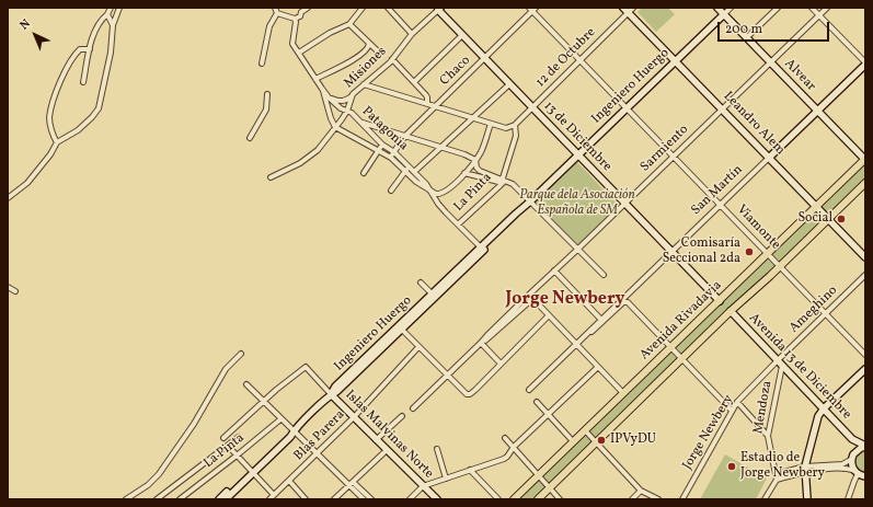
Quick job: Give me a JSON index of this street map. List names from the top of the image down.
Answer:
{
  "streets": {
    "main road": [
      "Alvear",
      "Ingeniero Huergo",
      "Leandro Alem",
      "13 de Diciembre",
      "San Martín",
      "Avenida Rivadavia",
      "Avenida 13 de Diciembre",
      "Islas Malvinas Norte"
    ],
    "street": [
      "12 de Octubre",
      "Misiones",
      "Chaco",
      "Patagonia",
      "Sarmiento",
      "La Pinta",
      "Viamonte",
      "Ameghino",
      "Mendoza",
      "Jorge Newbery",
      "Blas Parera"
    ]
  },
  "crossings": [
    ["12 de Octubre", "Leandro Alem"],
    ["12 de Octubre", "13 de Diciembre"],
    ["12 de Octubre", "La Pinta"],
    ["12 de Octubre", "Viamonte"],
    ["Misiones", "Patagonia"],
    ["Misiones", "13 de Diciembre"],
    ["Chaco", "Patagonia"],
    ["Chaco", "13 de Diciembre"],
    ["Chaco", "Viamonte"],
    ["Alvear", "Ingeniero Huergo"],
    ["Alvear", "Sarmiento"],
    ["Alvear", "San Martín"],
    ["Alvear", "Avenida Rivadavia"],
    ["Ingeniero Huergo", "Leandro Alem"],
    ["Ingeniero Huergo", "Patagonia"],
    ["Ingeniero Huergo", "13 de Diciembre"],
    ["Ingeniero Huergo", "Viamonte"],
    ["Ingeniero Huergo", "Islas Malvinas Norte"],
    ["Leandro Alem", "Sarmiento"],
    ["Leandro Alem", "San Martín"],
    ["Leandro Alem", "Avenida Rivadavia"],
    ["Patagonia", "La Pinta"],
    ["13 de Diciembre", "Sarmiento"],
    ["13 de Diciembre", "San Martín"],
    ["13 de Diciembre", "Avenida Rivadavia"],
    ["Sarmiento", "Viamonte"],
    ["San Martín", "Viamonte"],
    ["San Martín", "Avenida Rivadavia"],
    ["Viamonte", "Ameghino"],
    ["Viamonte", "Avenida Rivadavia"],
    ["Ameghino", "Avenida 13 de Diciembre"],
    ["Ameghino", "Jorge Newbery"],
    ["Avenida Rivadavia", "Avenida 13 de Diciembre"],
    ["Avenida 13 de Diciembre", "Mendoza"],
    ["Avenida 13 de Diciembre", "Jorge Newbery"],
    ["Islas Malvinas Norte", "Blas Parera"]
  ],
  "districts": ["Jorge Newbery"],
  "parks": ["Parque dela Asociación Española de SM"],
  "places": [
    "Social",
    "Comisaría Seccional 2da",
    "IPVyDU",
    "Estadio de Jorge Newbery"
  ],
  "scale_bar": "200 m",
  "north": "top left"
}
